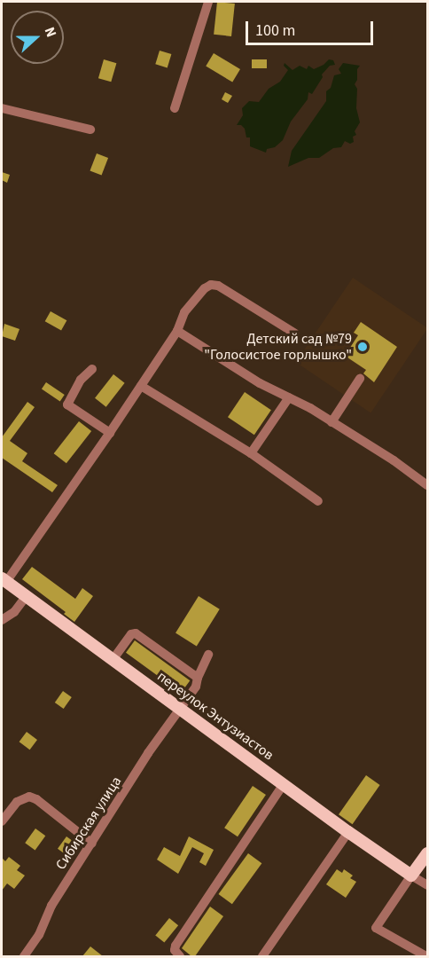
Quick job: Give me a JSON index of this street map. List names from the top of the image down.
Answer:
{
  "streets": {
    "main road": ["переулок Энтузиастов"],
    "street": ["Сибирская улица"]
  },
  "crossings": [
    ["переулок Энтузиастов", "Сибирская улица"]
  ],
  "places": ["Детский сад №79 \"Голосистое горлышко\""],
  "scale_bar": "100 m",
  "north": "right"
}
